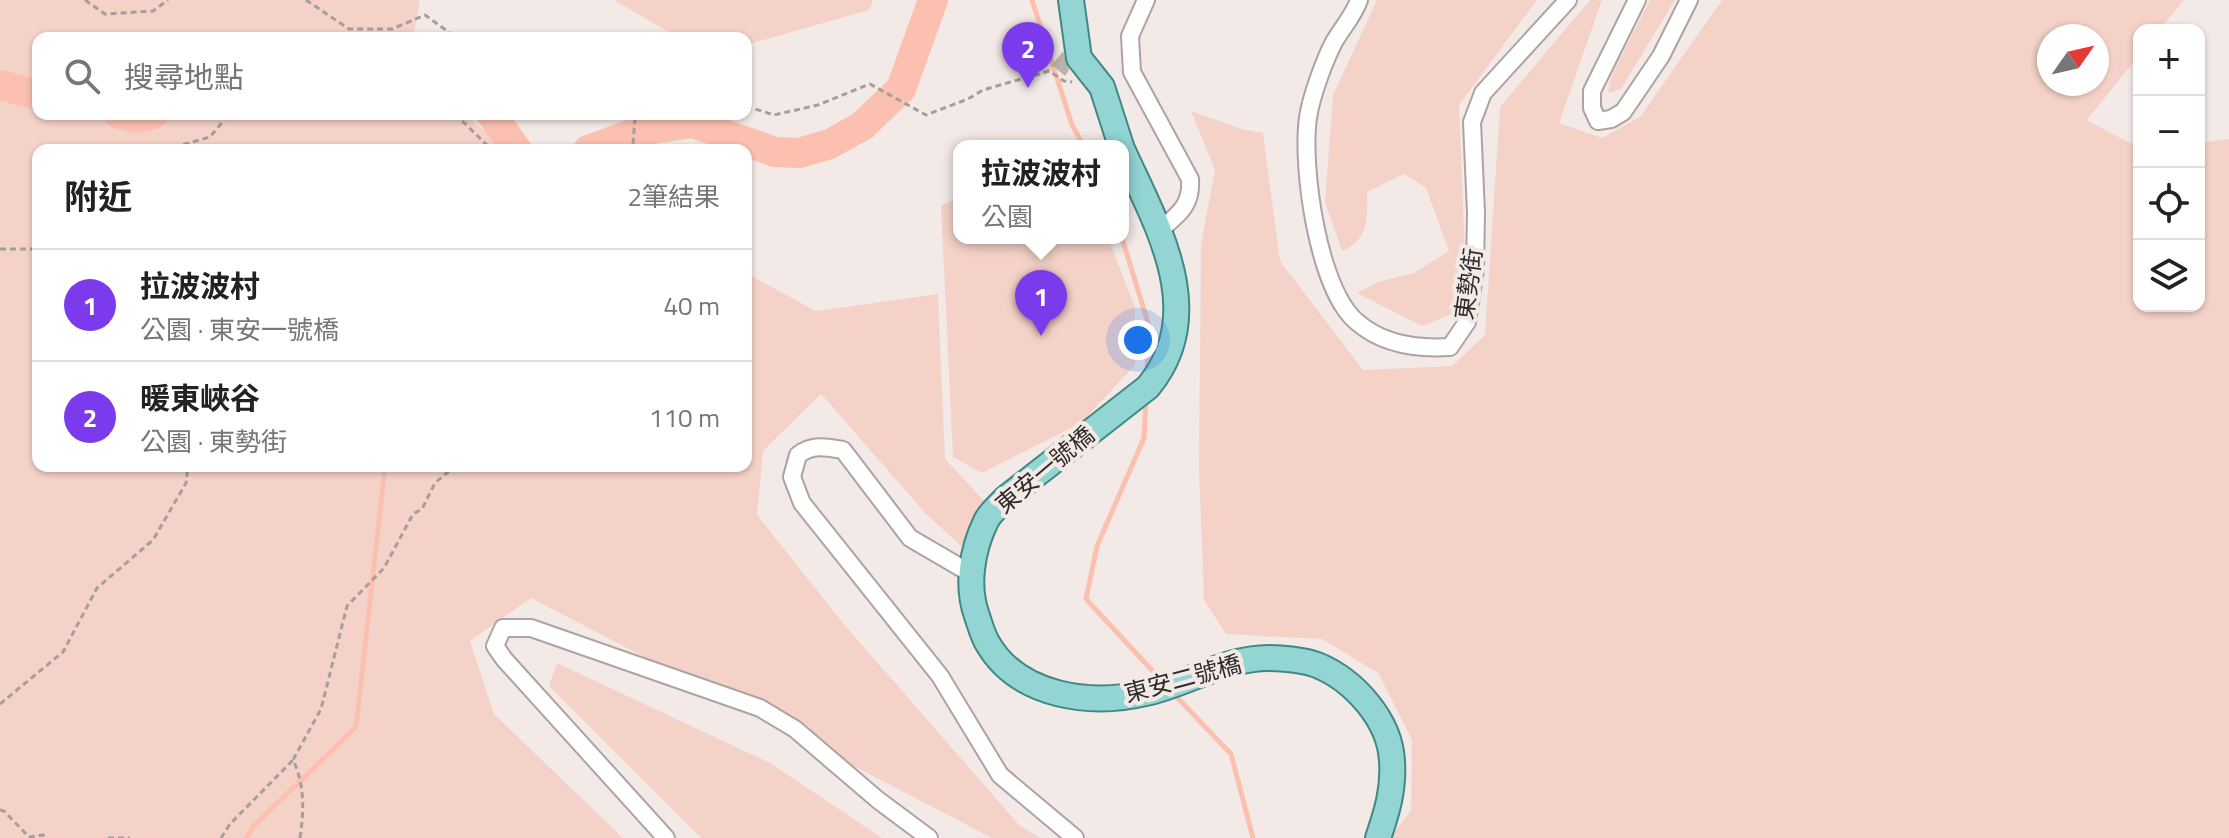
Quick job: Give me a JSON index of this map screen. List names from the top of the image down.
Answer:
{
  "streets": {
    "main road": ["東安一號橋", "東安二號橋"],
    "street": ["東勢街"]
  },
  "crossings": [
    ["東安一號橋", "東安二號橋"]
  ],
  "north": "top right",
  "page": {
    "pins": ["2", "1"],
    "map_buttons": ["+", "−"],
    "search": "搜尋地點",
    "popup": ["拉波波村", "公園"],
    "heading": ["附近", "2筆結果"],
    "list": [
      {
        "mark": "1",
        "name": "拉波波村",
        "note": "公園 · 東安一號橋",
        "value": "40 m"
      },
      {
        "mark": "2",
        "name": "暖東峽谷",
        "note": "公園 · 東勢街",
        "value": "110 m"
      }
    ]
  }
}
